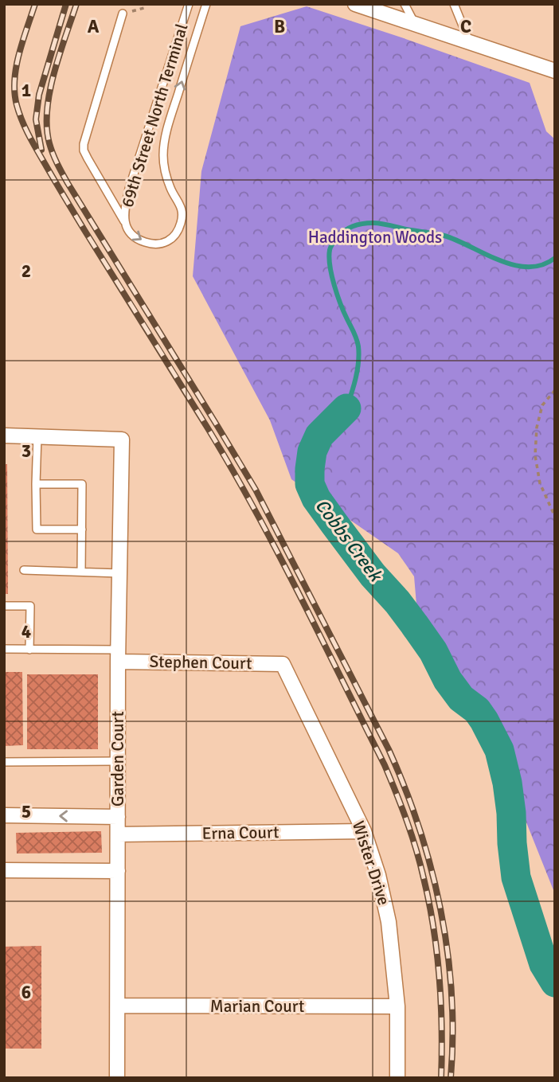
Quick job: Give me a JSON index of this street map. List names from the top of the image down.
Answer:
{
  "streets": {
    "street": [
      "Stephen Court",
      "Garden Court",
      "Erna Court",
      "Wister Drive",
      "Marian Court"
    ],
    "lane": ["69th Street North Terminal"]
  },
  "crossings": [
    ["Stephen Court", "Garden Court"],
    ["Stephen Court", "Wister Drive"],
    ["Garden Court", "Erna Court"],
    ["Garden Court", "Marian Court"],
    ["Erna Court", "Wister Drive"],
    ["Wister Drive", "Marian Court"]
  ],
  "water": ["Cobbs Creek"],
  "parks": ["Haddington Woods"],
  "grid": {
    "columns": ["A", "B", "C"],
    "rows": [
      "1",
      "2",
      "3",
      "4",
      "5",
      "6"
    ]
  }
}
